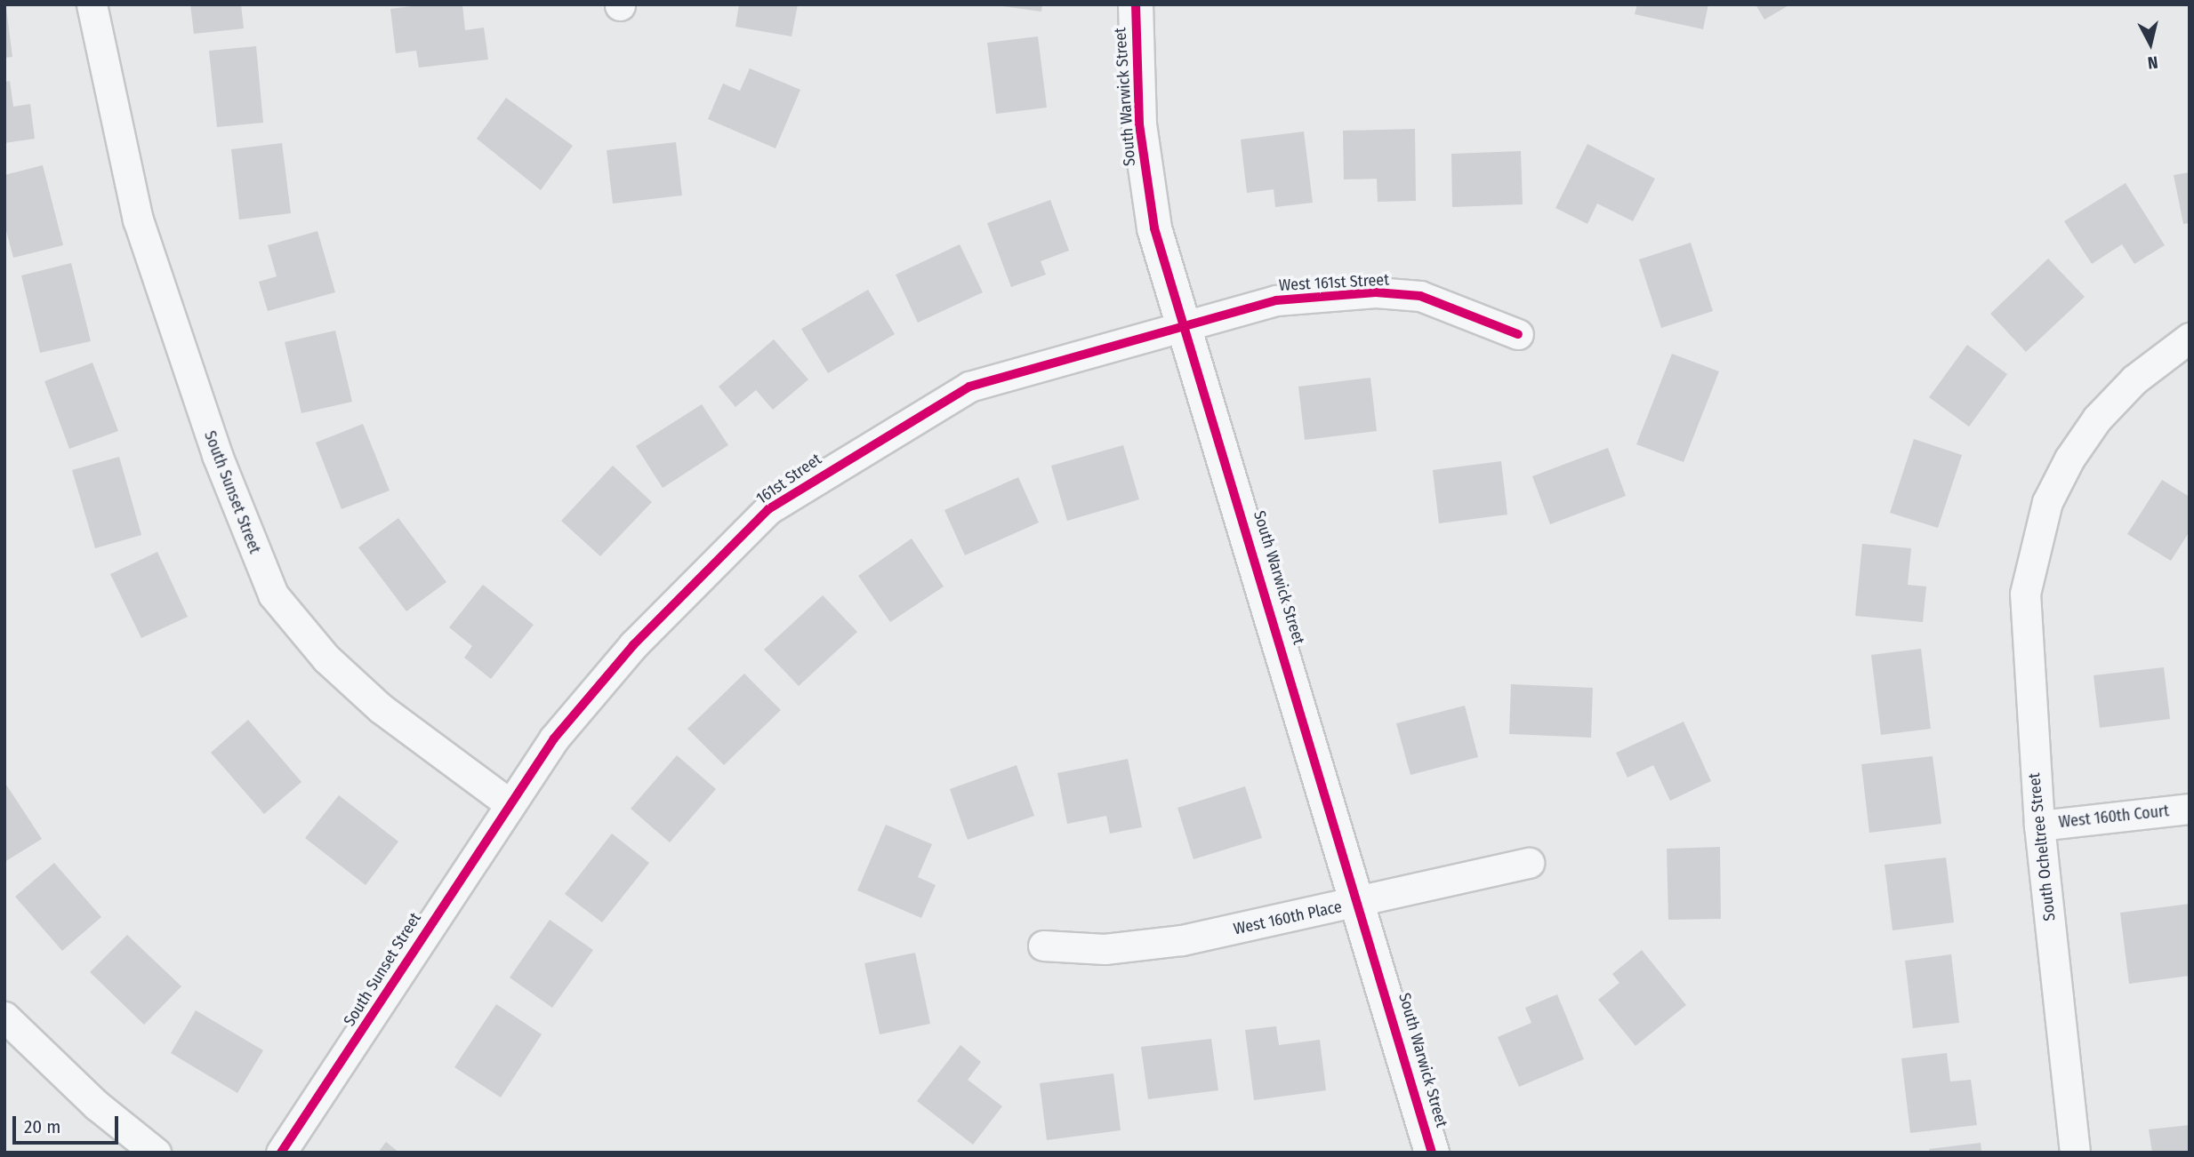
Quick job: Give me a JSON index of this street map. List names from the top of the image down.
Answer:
{
  "streets": {
    "street": [
      "South Warwick Street",
      "West 161st Street",
      "161st Street",
      "South Sunset Street",
      "West 160th Court",
      "South Ocheltree Street",
      "West 160th Place"
    ]
  },
  "crossings": [
    ["South Warwick Street", "West 161st Street"],
    ["South Warwick Street", "161st Street"],
    ["South Warwick Street", "West 160th Place"],
    ["West 161st Street", "161st Street"],
    ["161st Street", "South Sunset Street"],
    ["West 160th Court", "South Ocheltree Street"]
  ],
  "scale_bar": "20 m",
  "north": "bottom"
}
